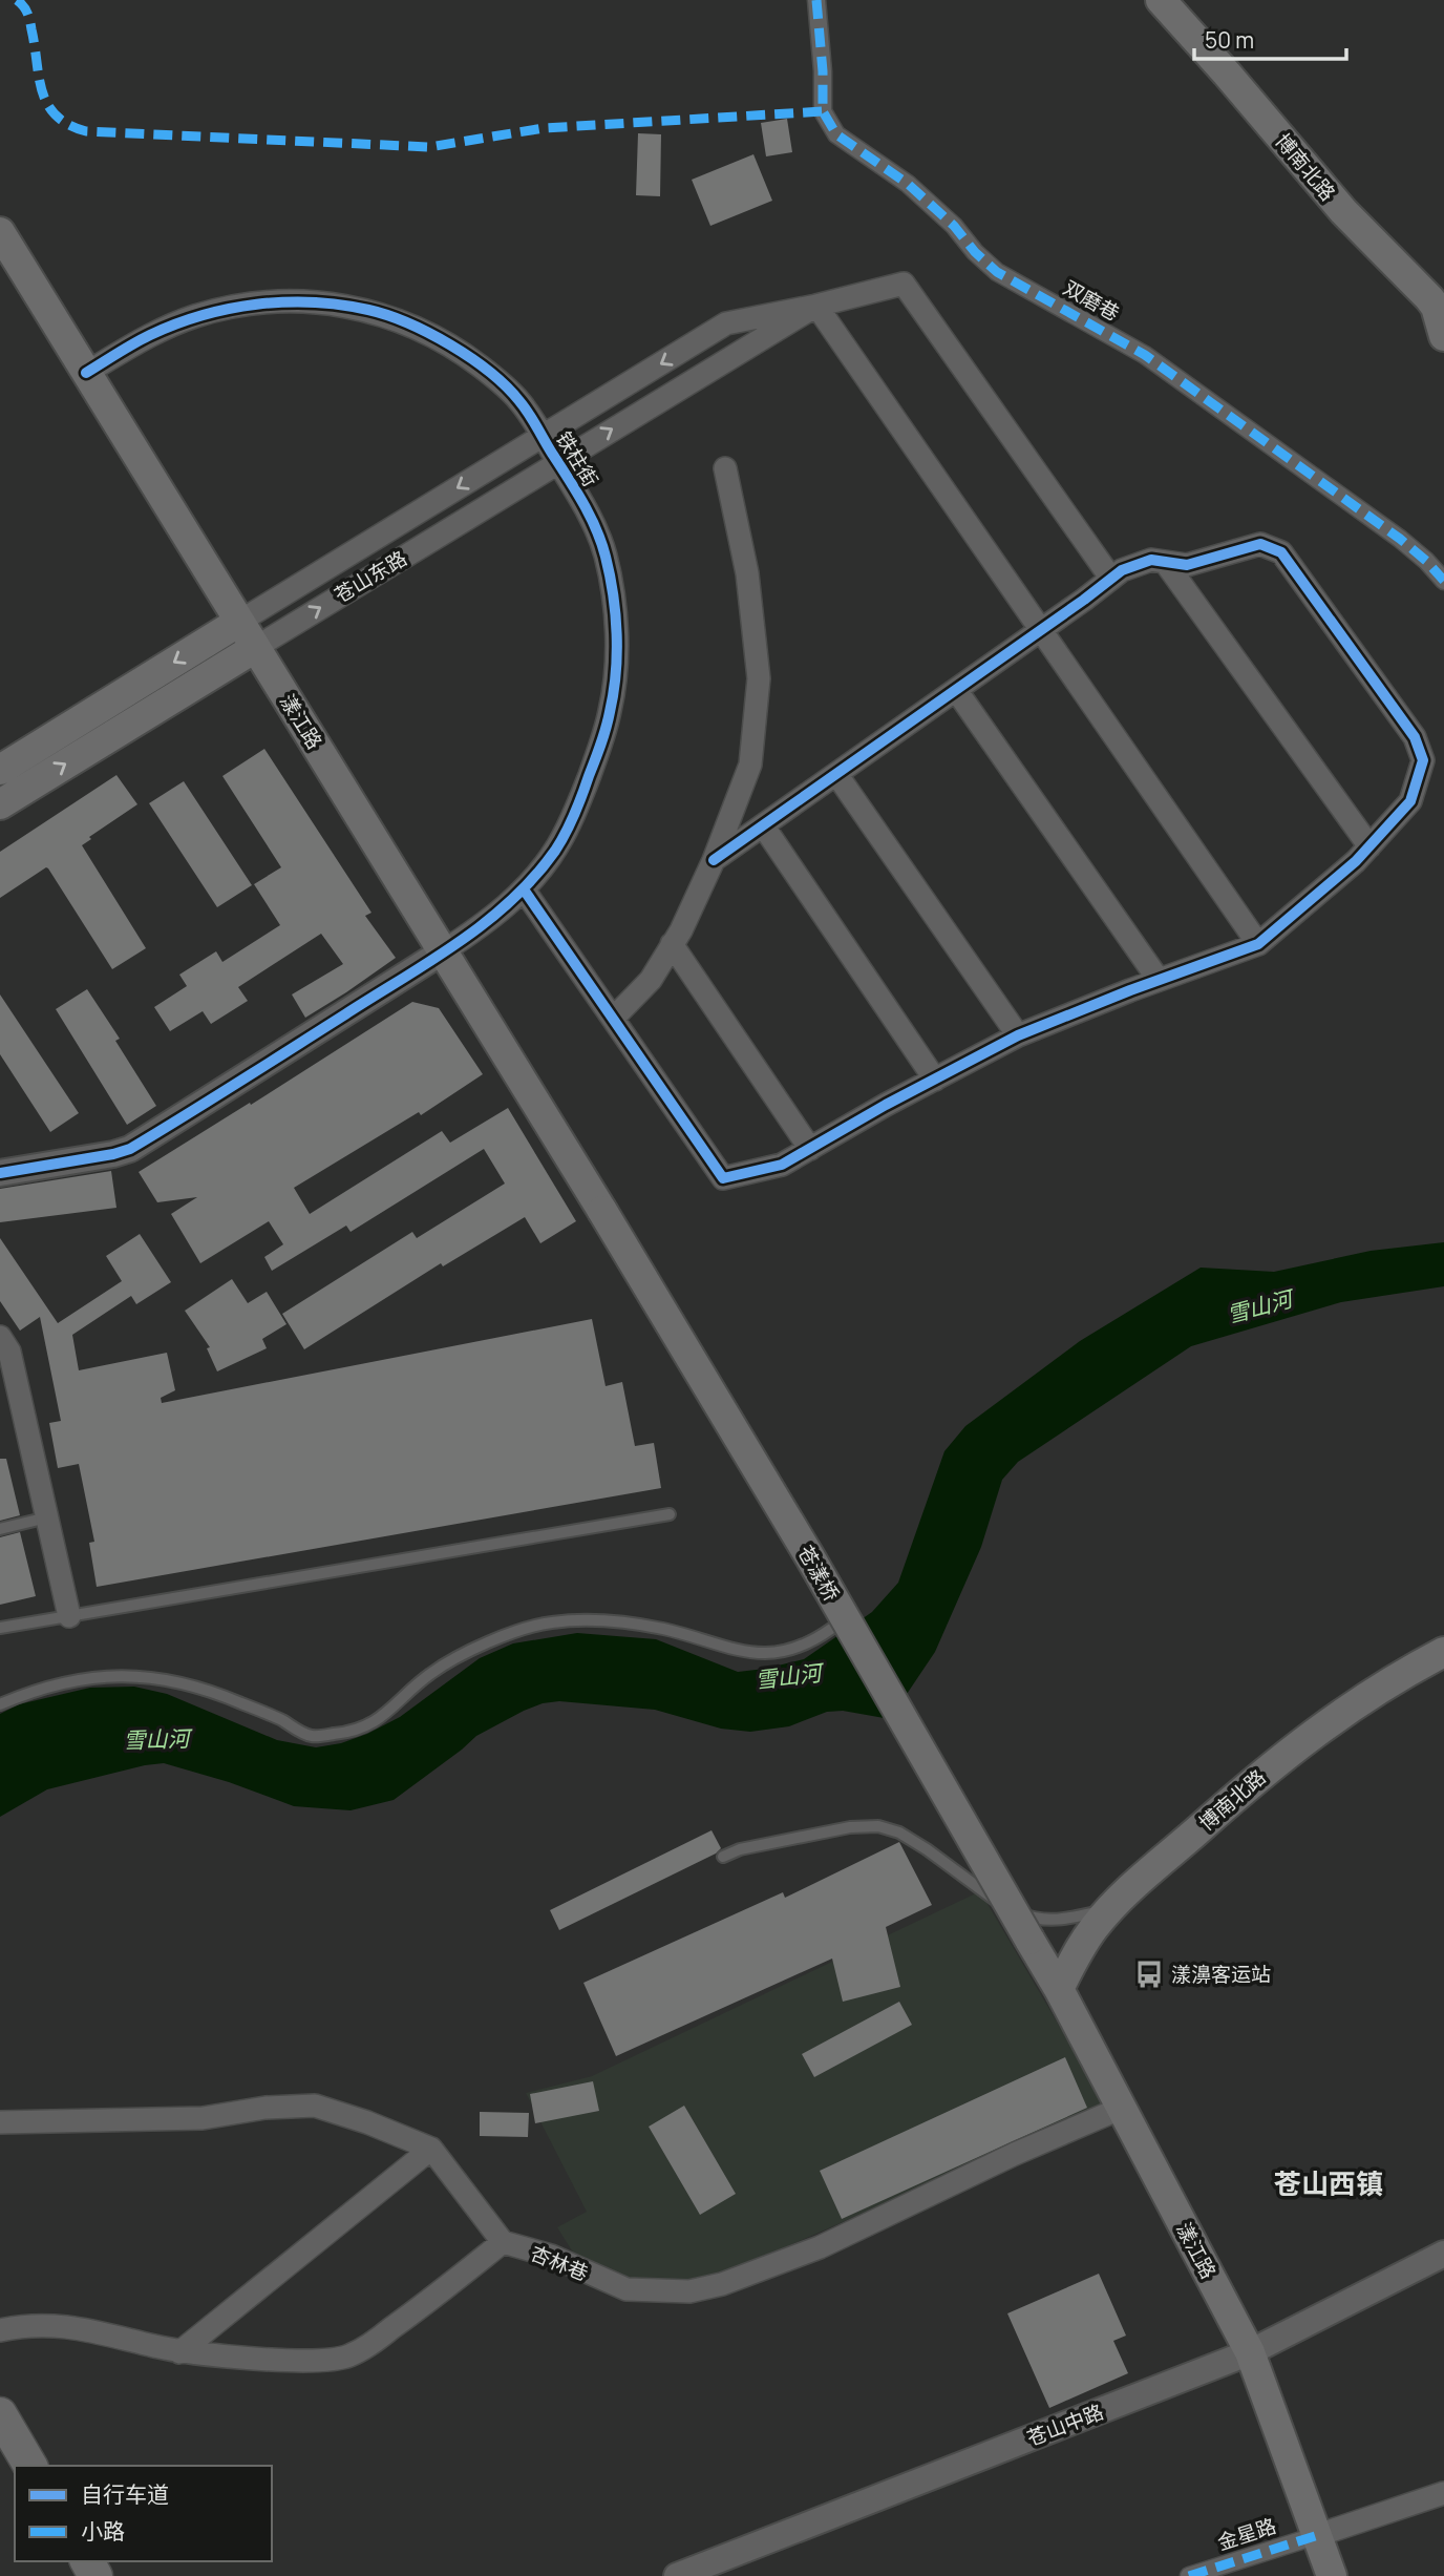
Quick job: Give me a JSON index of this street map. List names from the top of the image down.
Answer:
{
  "streets": {
    "main road": [
      "博南北路",
      "苍山东路",
      "漾江路",
      "苍漾桥"
    ],
    "street": [
      "双磨巷",
      "铁柱街",
      "杏林巷",
      "苍山中路",
      "金星路"
    ]
  },
  "crossings": [
    ["博南北路", "漾江路"],
    ["铁柱街", "苍山东路"],
    ["铁柱街", "漾江路"],
    ["苍山东路", "漾江路"],
    ["漾江路", "苍漾桥"],
    ["漾江路", "杏林巷"],
    ["漾江路", "苍山中路"],
    ["漾江路", "金星路"]
  ],
  "districts": ["苍山西镇"],
  "water": ["雪山河"],
  "places": {
    "bus stop": ["漾濞客运站"]
  },
  "legend": ["自行车道", "小路"],
  "scale_bar": "50 m"
}
